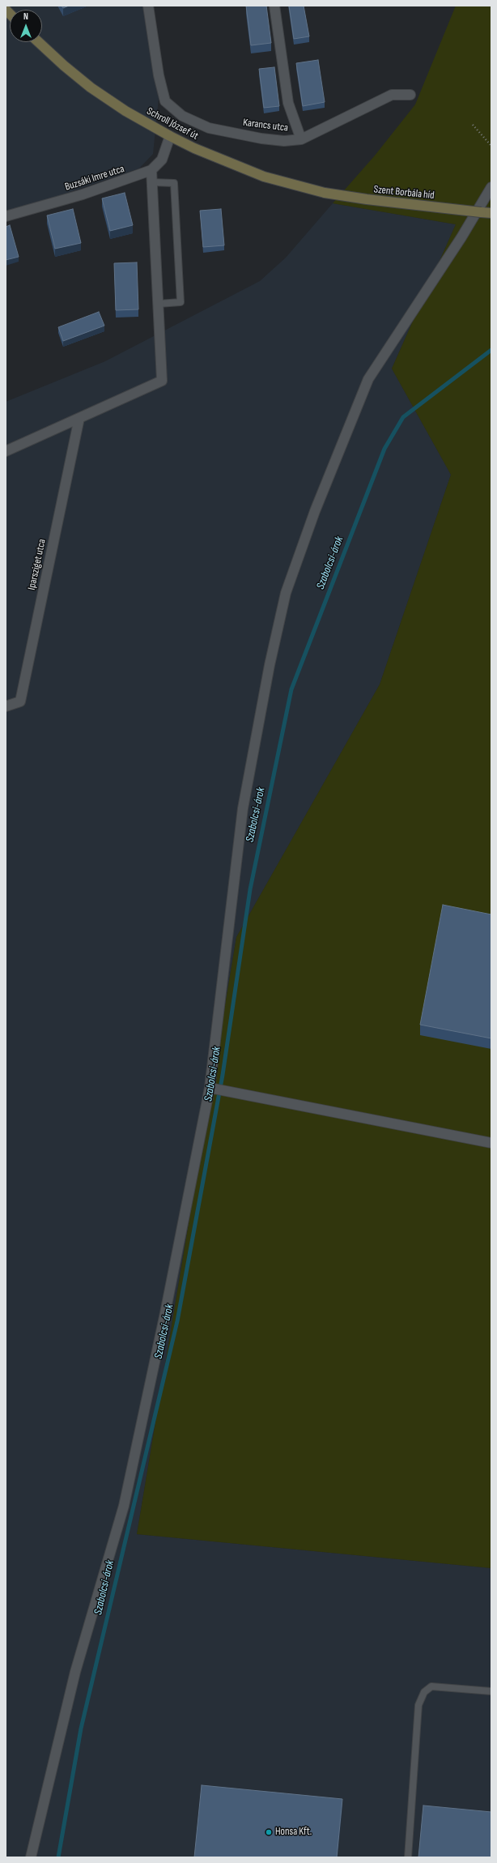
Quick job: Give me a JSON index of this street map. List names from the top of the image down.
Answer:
{
  "streets": {
    "main road": ["Schroll József út", "Szent Borbála híd"],
    "street": ["Karancs utca", "Buzsáki Imre utca", "Iparsziget utca"]
  },
  "crossings": [
    ["Schroll József út", "Buzsáki Imre utca"],
    ["Schroll József út", "Szent Borbála híd"]
  ],
  "water": ["Szabolcsi-árok"],
  "places": ["Honsa Kft."],
  "north": "top"
}
